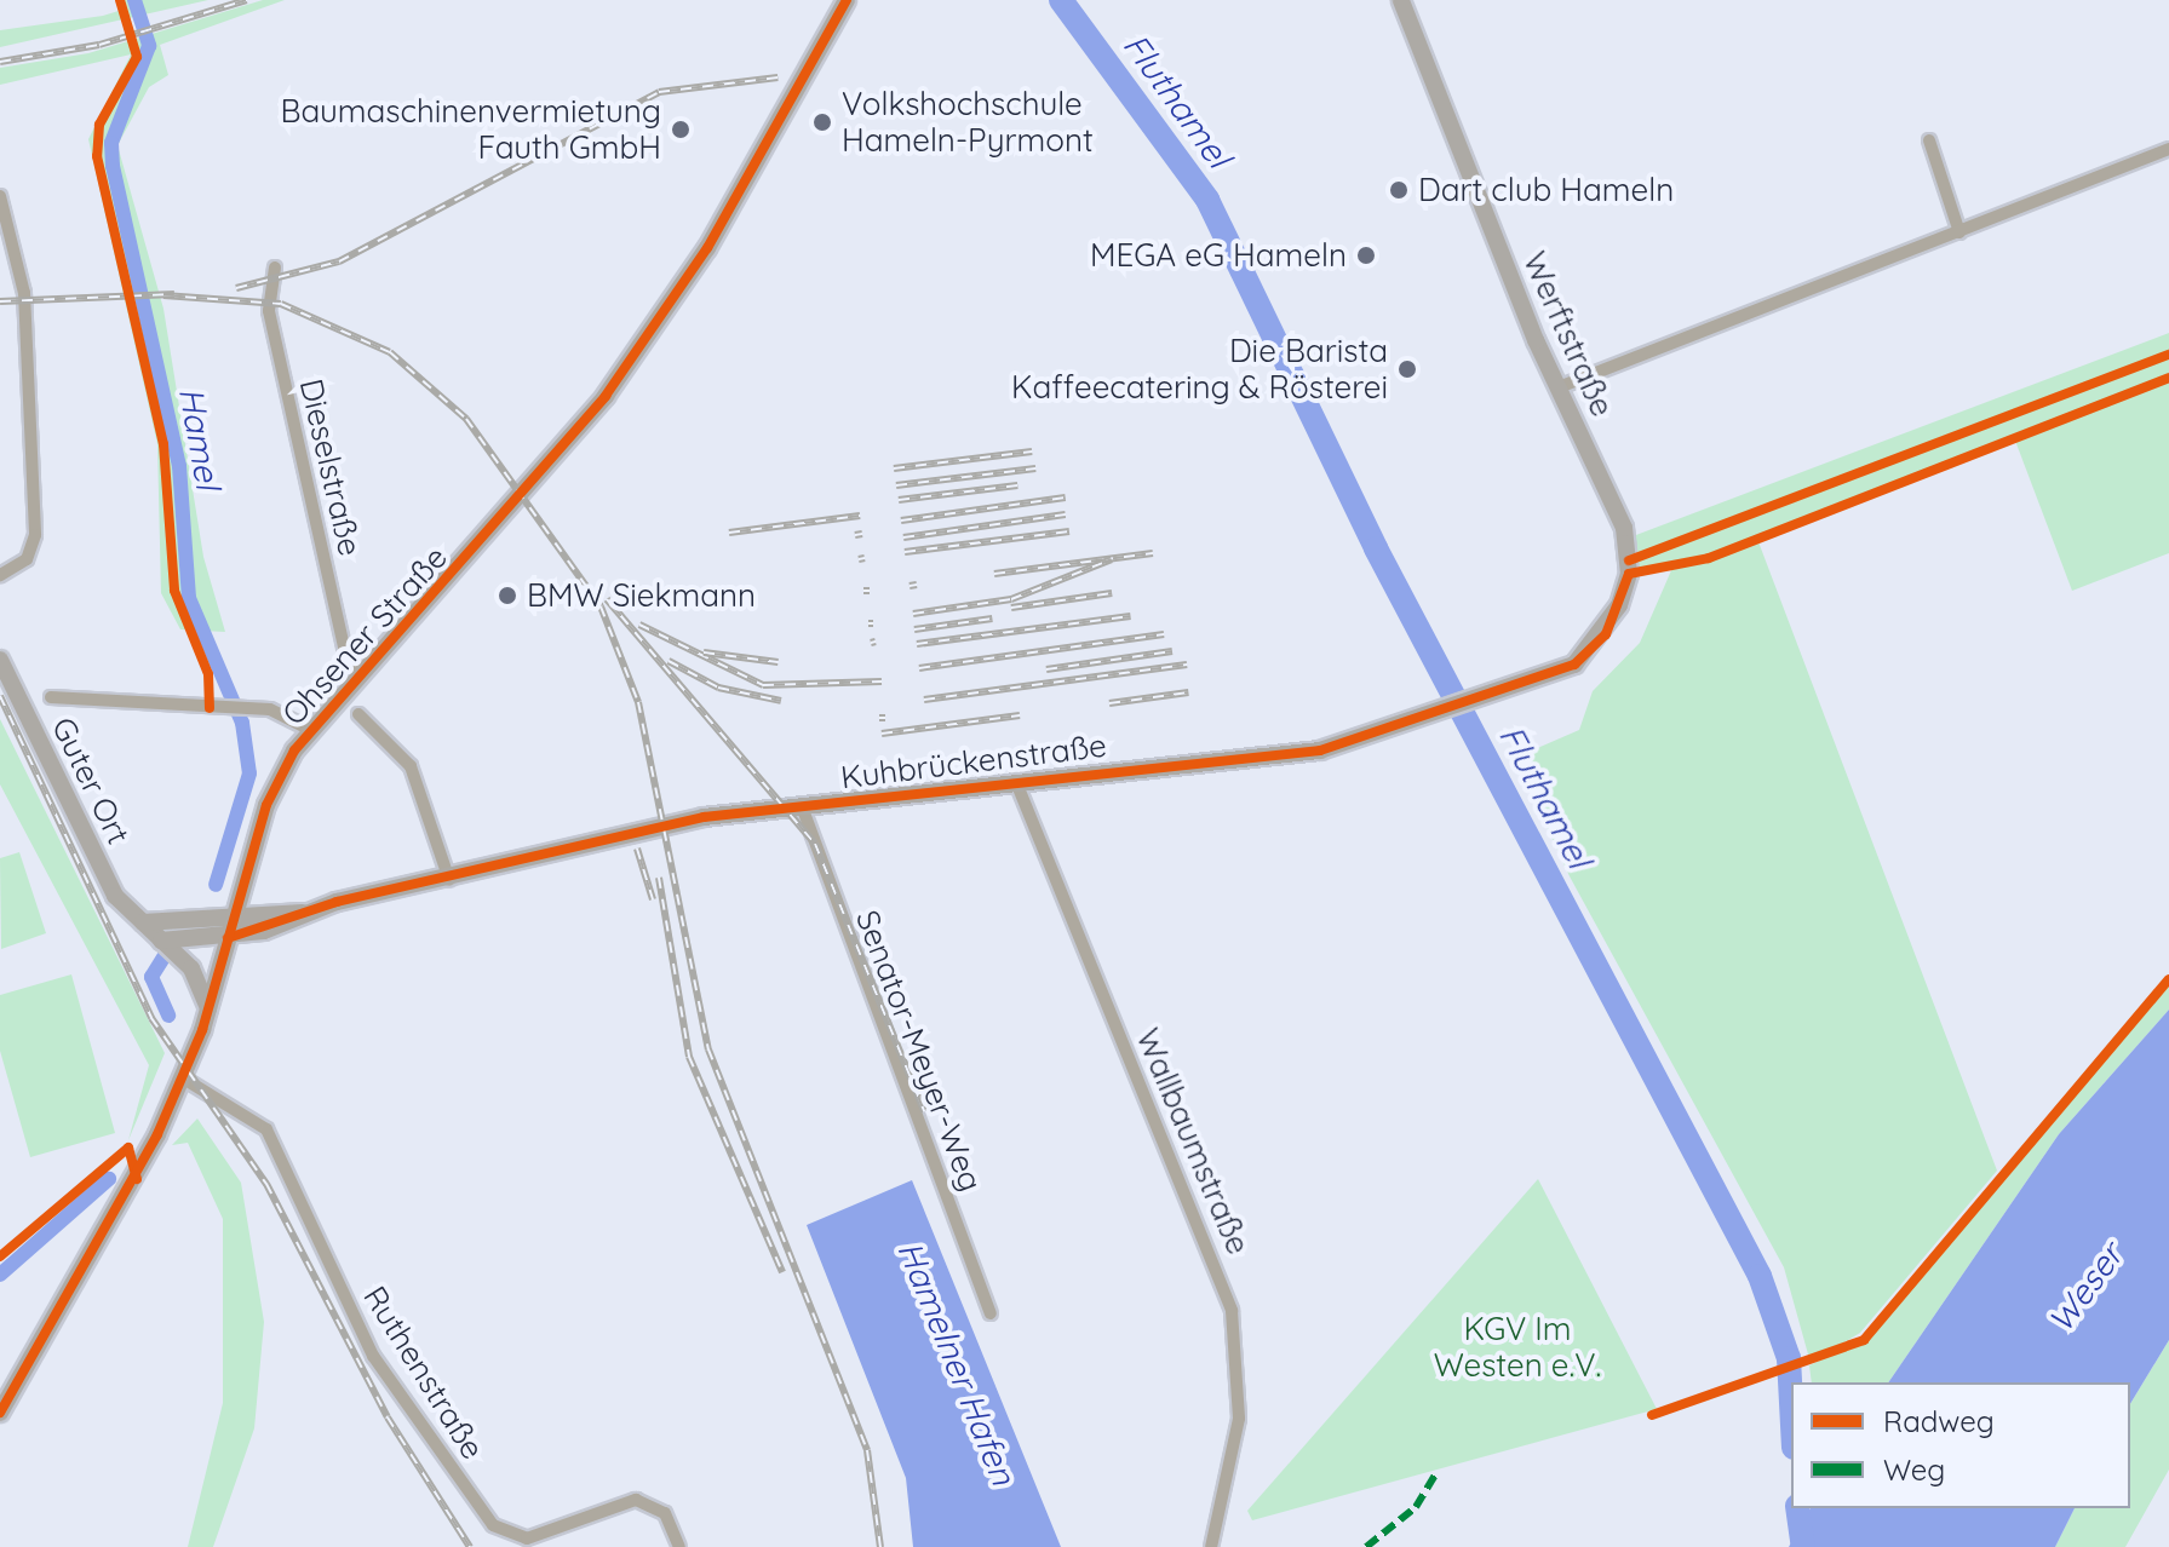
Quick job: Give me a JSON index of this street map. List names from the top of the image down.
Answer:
{
  "streets": {
    "main road": [
      "Werftstraße",
      "Ohsener Straße",
      "Kuhbrückenstraße",
      "Guter Ort"
    ],
    "street": [
      "Dieselstraße",
      "Senator-Meyer-Weg",
      "Wallbaumstraße",
      "Ruthenstraße"
    ]
  },
  "crossings": [
    ["Werftstraße", "Kuhbrückenstraße"],
    ["Dieselstraße", "Ohsener Straße"],
    ["Ohsener Straße", "Kuhbrückenstraße"],
    ["Ohsener Straße", "Guter Ort"],
    ["Ohsener Straße", "Ruthenstraße"],
    ["Kuhbrückenstraße", "Senator-Meyer-Weg"],
    ["Kuhbrückenstraße", "Wallbaumstraße"]
  ],
  "water": [
    "Fluthamel",
    "Hamel",
    "Weser",
    "Hamelner Hafen"
  ],
  "parks": ["KGV Im Westen e.V."],
  "places": [
    "Volkshochschule Hameln-Pyrmont",
    "Baumaschinenvermietung Fauth GmbH",
    "Dart club Hameln",
    "MEGA eG Hameln",
    "Die Barista Kaffeecatering & Rösterei",
    "BMW Siekmann"
  ],
  "legend": ["Radweg", "Weg"]
}
